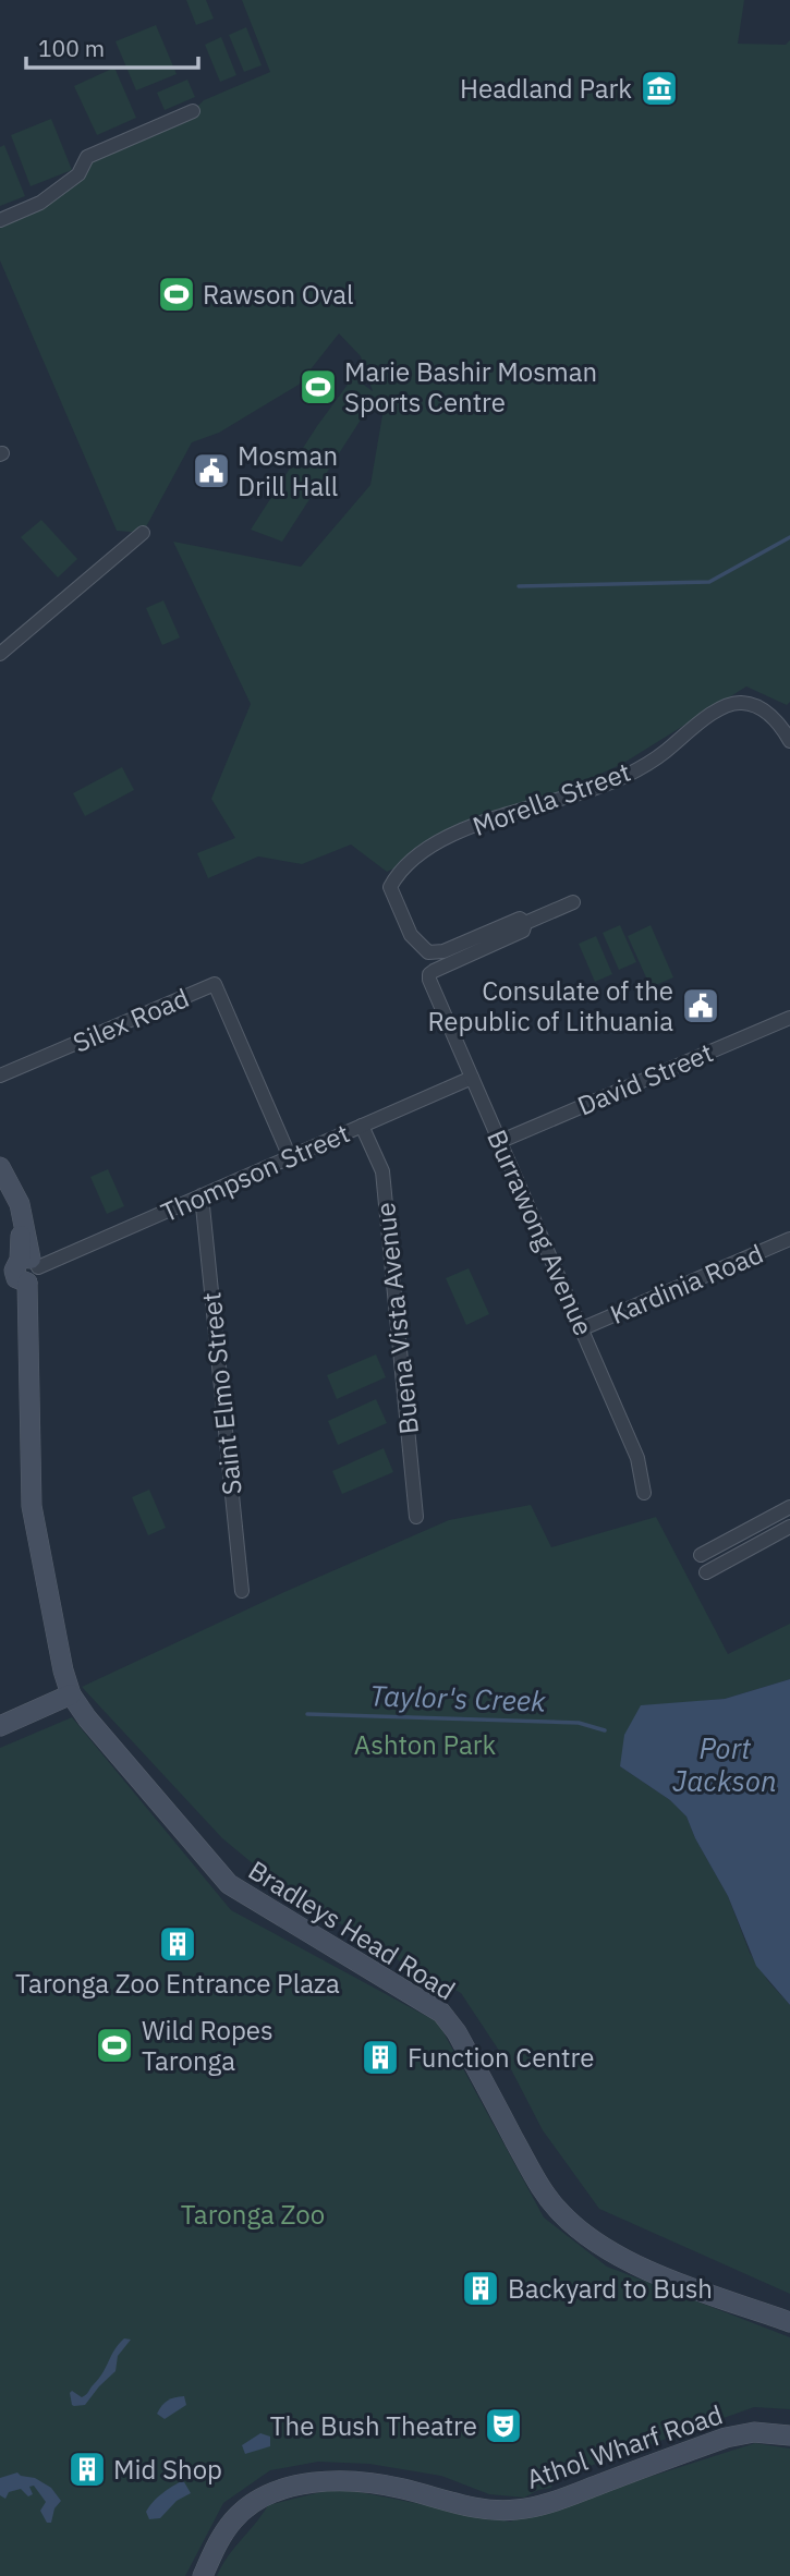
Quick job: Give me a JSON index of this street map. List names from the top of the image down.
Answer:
{
  "streets": {
    "main road": ["Bradleys Head Road", "Athol Wharf Road"],
    "street": [
      "Morella Street",
      "Silex Road",
      "David Street",
      "Thompson Street",
      "Burrawong Avenue",
      "Kardinia Road",
      "Buena Vista Avenue",
      "Saint Elmo Street"
    ]
  },
  "crossings": [
    ["Morella Street", "Burrawong Avenue"],
    ["Silex Road", "Thompson Street"],
    ["David Street", "Burrawong Avenue"],
    ["Thompson Street", "Burrawong Avenue"],
    ["Thompson Street", "Buena Vista Avenue"],
    ["Thompson Street", "Saint Elmo Street"],
    ["Thompson Street", "Bradleys Head Road"],
    ["Burrawong Avenue", "Kardinia Road"]
  ],
  "water": ["Taylor's Creek", "Port Jackson"],
  "parks": ["Ashton Park", "Taronga Zoo"],
  "places": {
    "museum": ["Headland Park"],
    "sports": ["Rawson Oval", "Marie Bashir Mosman Sports Centre", "Wild Ropes Taronga"],
    "public building": ["Mosman Drill Hall", "Consulate of the Republic of Lithuania"],
    "building": [
      "Taronga Zoo Entrance Plaza",
      "Function Centre",
      "Backyard to Bush",
      "Mid Shop"
    ],
    "theatre": ["The Bush Theatre"]
  },
  "scale_bar": "100 m"
}
